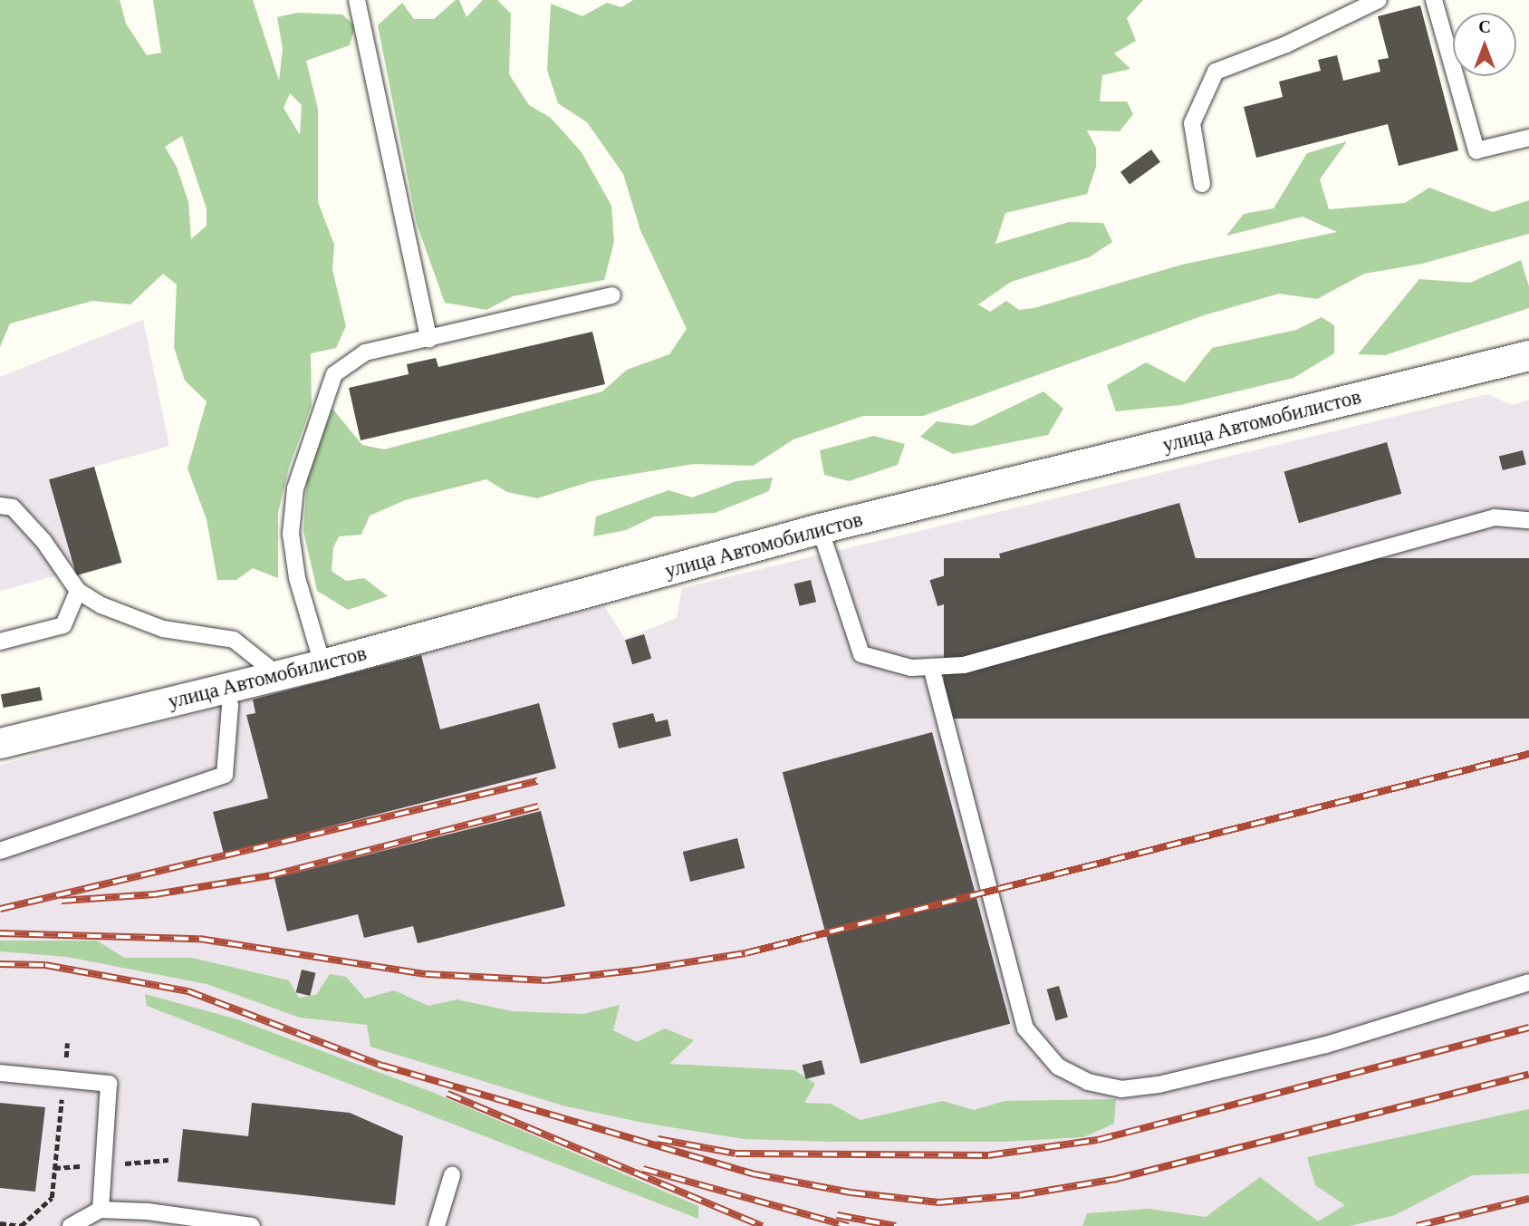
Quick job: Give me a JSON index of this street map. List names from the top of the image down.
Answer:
{
  "streets": {
    "street": ["улица Автомобилистов"]
  },
  "north": "top"
}
